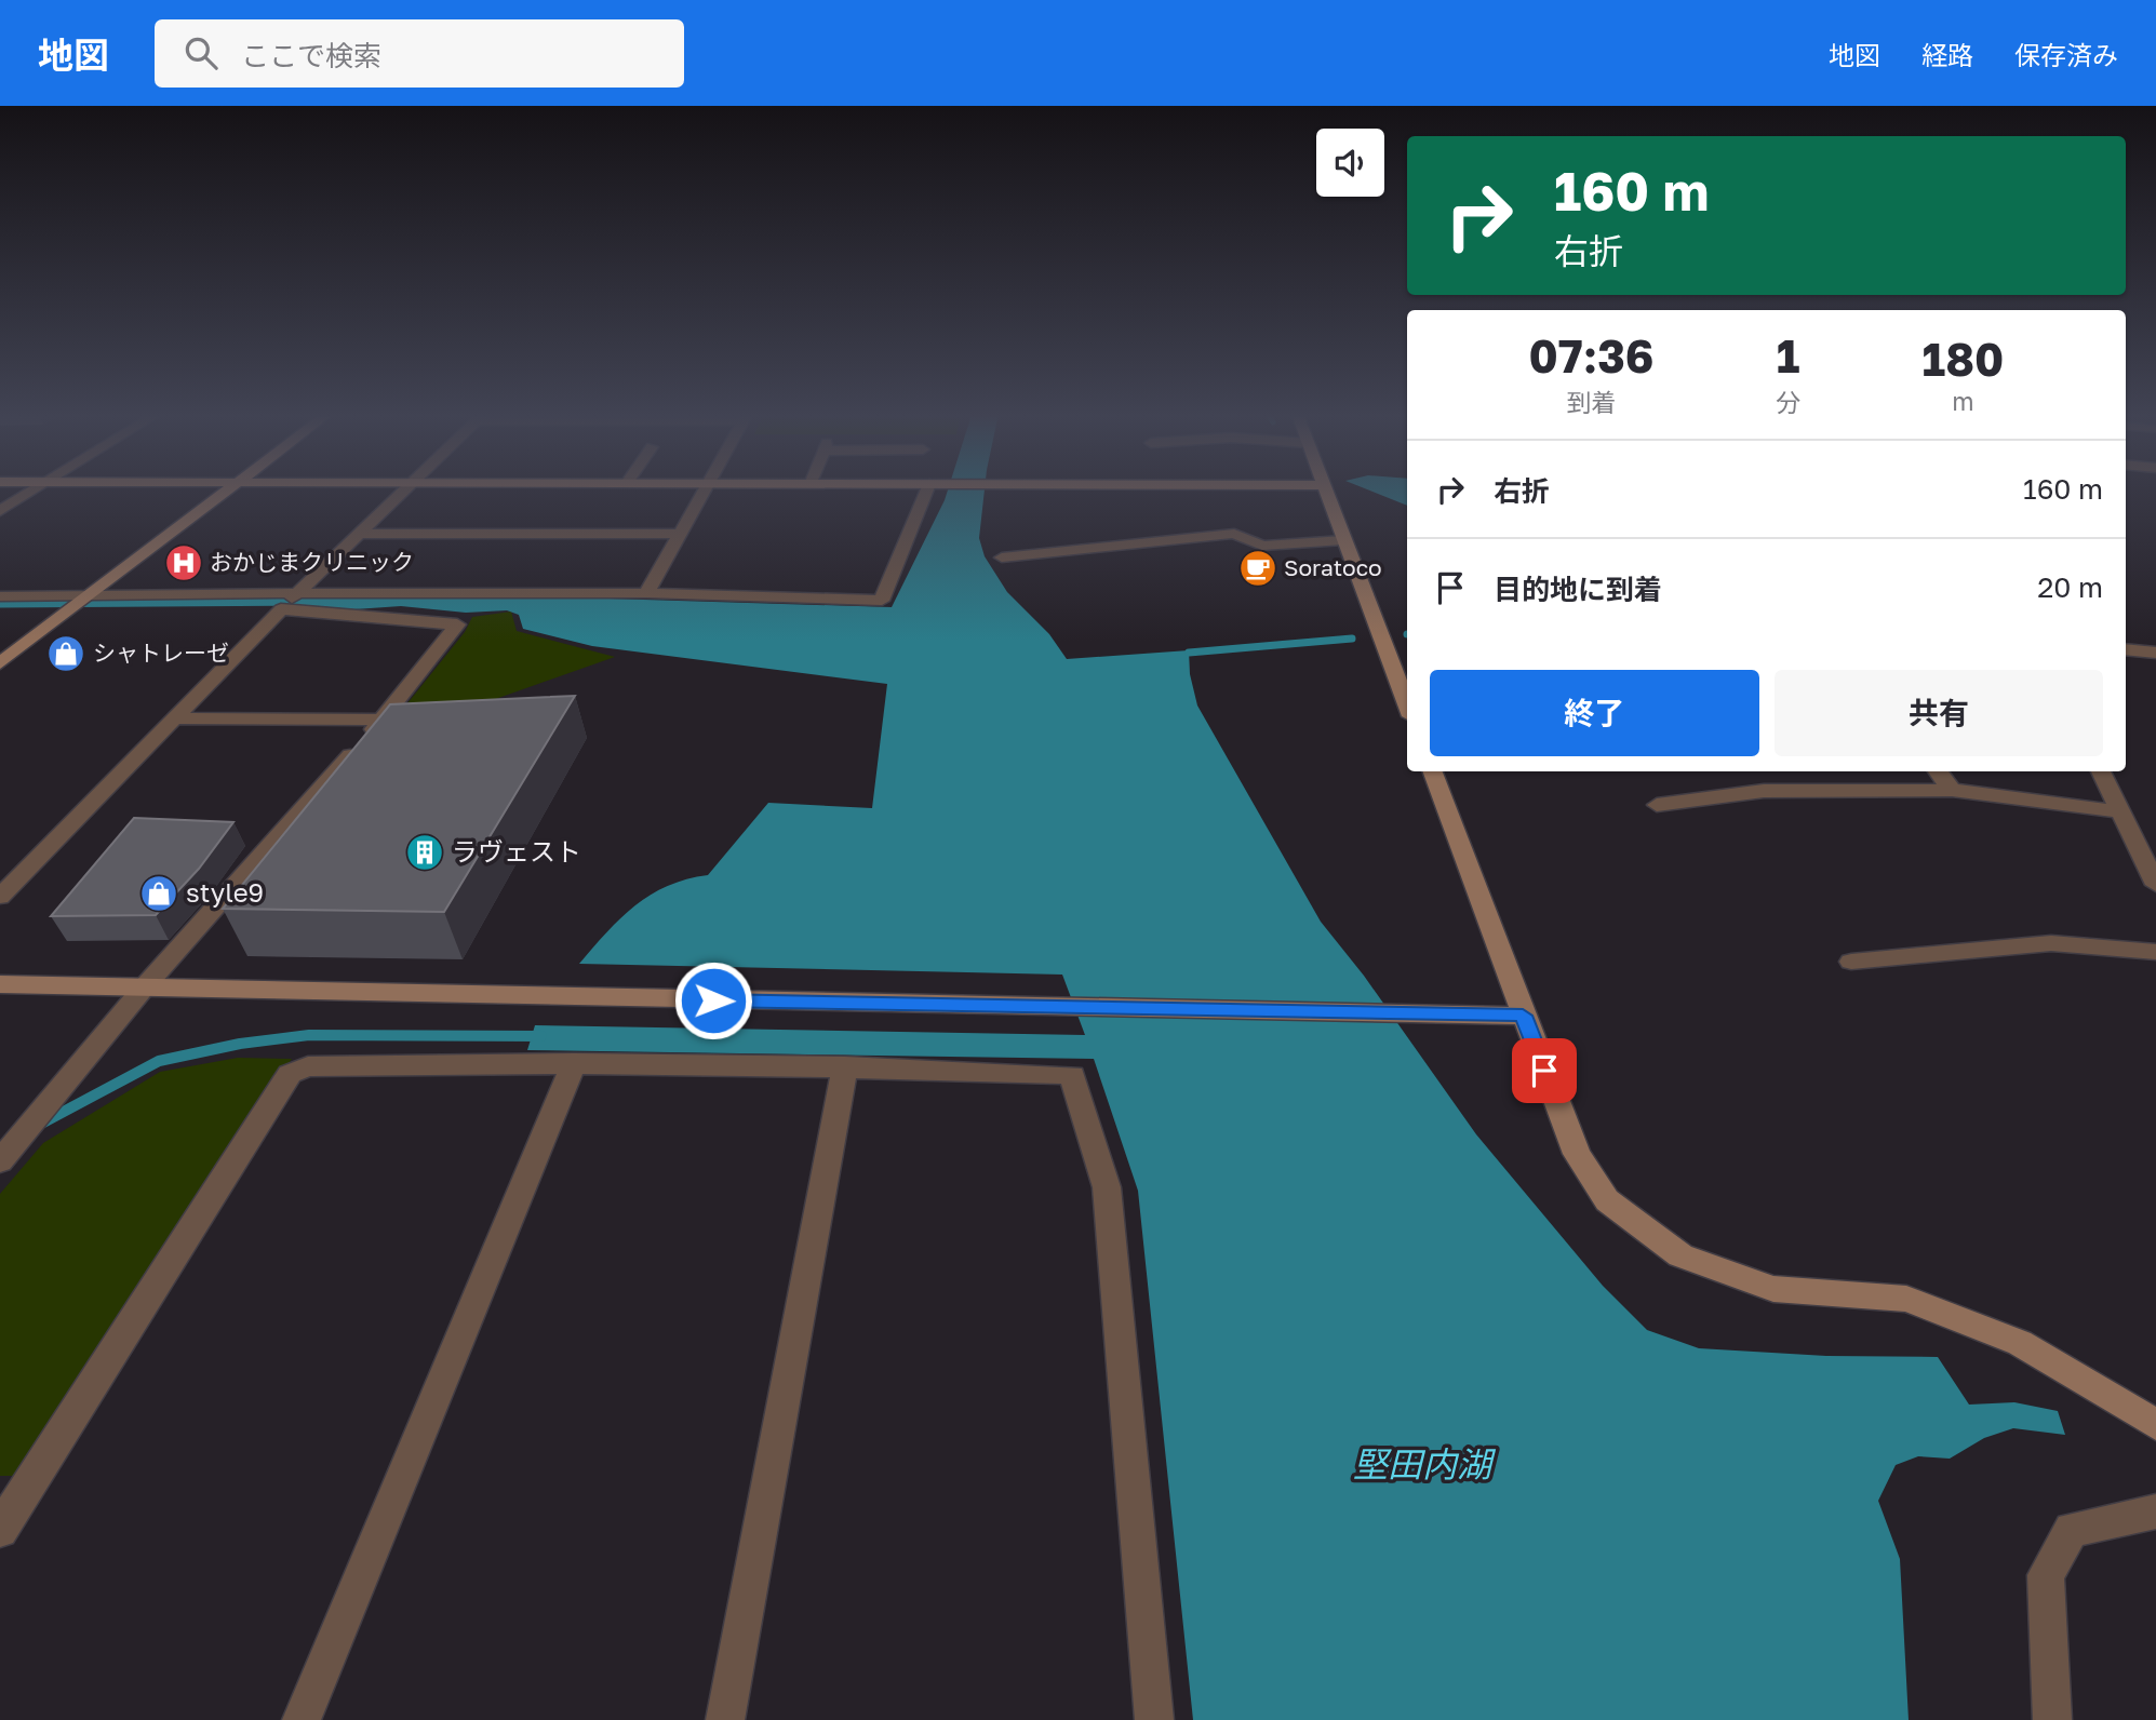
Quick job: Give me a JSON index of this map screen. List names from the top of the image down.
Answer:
{
  "water": ["堅田内湖"],
  "places": {
    "hospital": ["おかじまクリニック"],
    "cafe": ["Soratoco"],
    "shop": ["シャトレーゼ", "style9"],
    "building": ["ラヴェスト"]
  },
  "page": {
    "header": "地図",
    "search": "ここで検索",
    "nav": ["地図", "経路", "保存済み"],
    "turn": ["160 m", "右折"],
    "eta": [
      "07:36",
      "到着",
      "1",
      "分",
      "180",
      "m"
    ],
    "list": [
      {
        "name": "右折",
        "value": "160 m"
      },
      {
        "name": "目的地に到着",
        "value": "20 m"
      }
    ],
    "buttons": ["終了", "共有"]
  }
}
